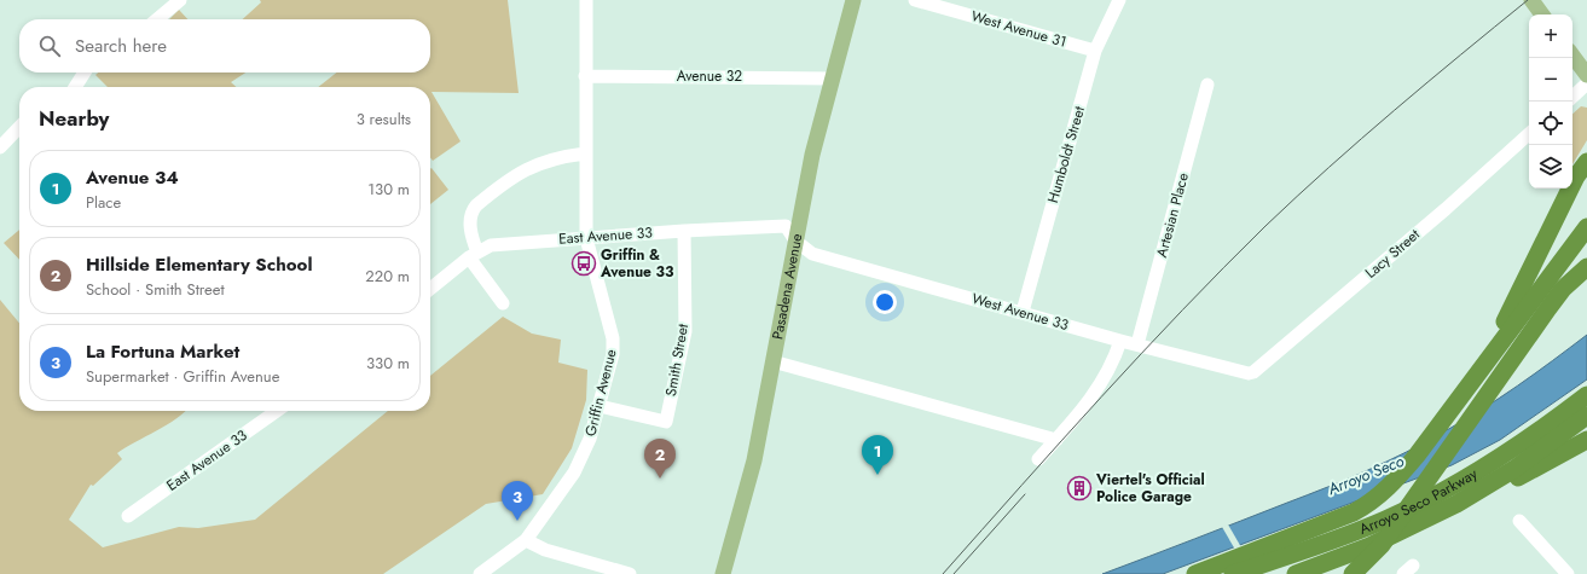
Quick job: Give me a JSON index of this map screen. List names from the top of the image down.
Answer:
{
  "streets": {
    "highway": ["Arroyo Seco Parkway"],
    "main road": ["Pasadena Avenue"],
    "street": [
      "West Avenue 31",
      "Avenue 32",
      "Humboldt Street",
      "Artesian Place",
      "East Avenue 33",
      "Lacy Street",
      "West Avenue 33",
      "Smith Street",
      "Griffin Avenue"
    ]
  },
  "crossings": [
    ["West Avenue 31", "Humboldt Street"],
    ["Avenue 32", "Pasadena Avenue"],
    ["Avenue 32", "Griffin Avenue"],
    ["Humboldt Street", "West Avenue 33"],
    ["Artesian Place", "West Avenue 33"],
    ["East Avenue 33", "Pasadena Avenue"],
    ["East Avenue 33", "West Avenue 33"],
    ["East Avenue 33", "Smith Street"],
    ["East Avenue 33", "Griffin Avenue"],
    ["Lacy Street", "West Avenue 33"],
    ["Pasadena Avenue", "West Avenue 33"],
    ["Smith Street", "Griffin Avenue"]
  ],
  "water": ["Arroyo Seco"],
  "places": {
    "bus stop": ["Griffin & Avenue 33"],
    "building": ["Viertel's Official Police Garage"]
  },
  "page": {
    "map_buttons": ["+", "−"],
    "search": "Search here",
    "heading": ["Nearby", "3 results"],
    "list": [
      {
        "mark": "1",
        "name": "Avenue 34",
        "note": "Place",
        "value": "130 m"
      },
      {
        "mark": "2",
        "name": "Hillside Elementary School",
        "note": "School · Smith Street",
        "value": "220 m"
      },
      {
        "mark": "3",
        "name": "La Fortuna Market",
        "note": "Supermarket · Griffin Avenue",
        "value": "330 m"
      }
    ],
    "pins": ["1", "2", "3"]
  }
}
